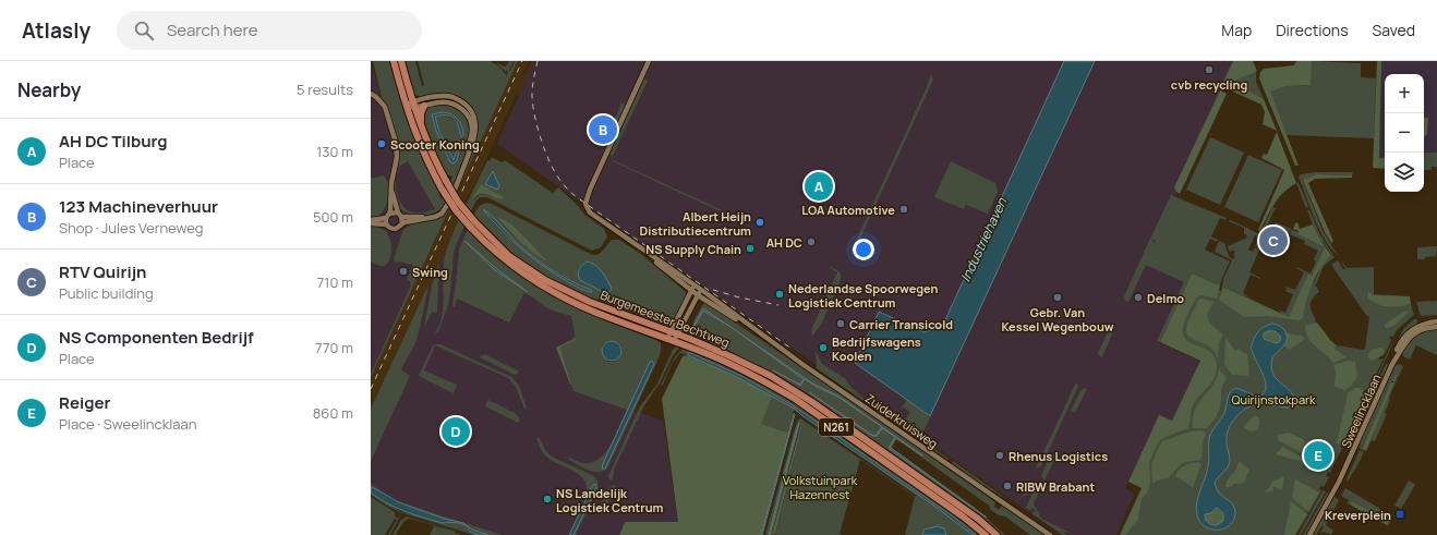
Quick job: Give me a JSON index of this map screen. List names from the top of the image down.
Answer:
{
  "streets": {
    "main road": ["Burgemeester Bechtweg", "N261"],
    "street": ["Sweelincklaan", "Zuiderkruisweg"]
  },
  "water": ["Industriehaven"],
  "parks": ["Quirijnstokpark", "Volkstuinpark Hazennest"],
  "places": {
    "other": [
      "cvb recycling",
      "Scooter Koning",
      "LOA Automotive",
      "Albert Heijn Distributiecentrum",
      "AH DC",
      "NS Supply Chain",
      "Swing",
      "Nederlandse Spoorwegen Logistiek Centrum",
      "Gebr. Van Kessel Wegenbouw",
      "Delmo",
      "Carrier Transicold",
      "Bedrijfswagens Koolen",
      "Rhenus Logistics",
      "RIBW Brabant",
      "NS Landelijk Logistiek Centrum"
    ],
    "transit": ["Kreverplein"]
  },
  "page": {
    "header": "Atlasly",
    "search": "Search here",
    "nav": ["Map", "Directions", "Saved"],
    "heading": ["Nearby", "5 results"],
    "map_buttons": ["+", "−"],
    "pins": [
      "B",
      "A",
      "C",
      "D",
      "E"
    ],
    "list": [
      {
        "mark": "A",
        "name": "AH DC Tilburg",
        "note": "Place",
        "value": "130 m"
      },
      {
        "mark": "B",
        "name": "123 Machineverhuur",
        "note": "Shop · Jules Verneweg",
        "value": "500 m"
      },
      {
        "mark": "C",
        "name": "RTV Quirijn",
        "note": "Public building",
        "value": "710 m"
      },
      {
        "mark": "D",
        "name": "NS Componenten Bedrijf",
        "note": "Place",
        "value": "770 m"
      },
      {
        "mark": "E",
        "name": "Reiger",
        "note": "Place · Sweelincklaan",
        "value": "860 m"
      }
    ]
  }
}
